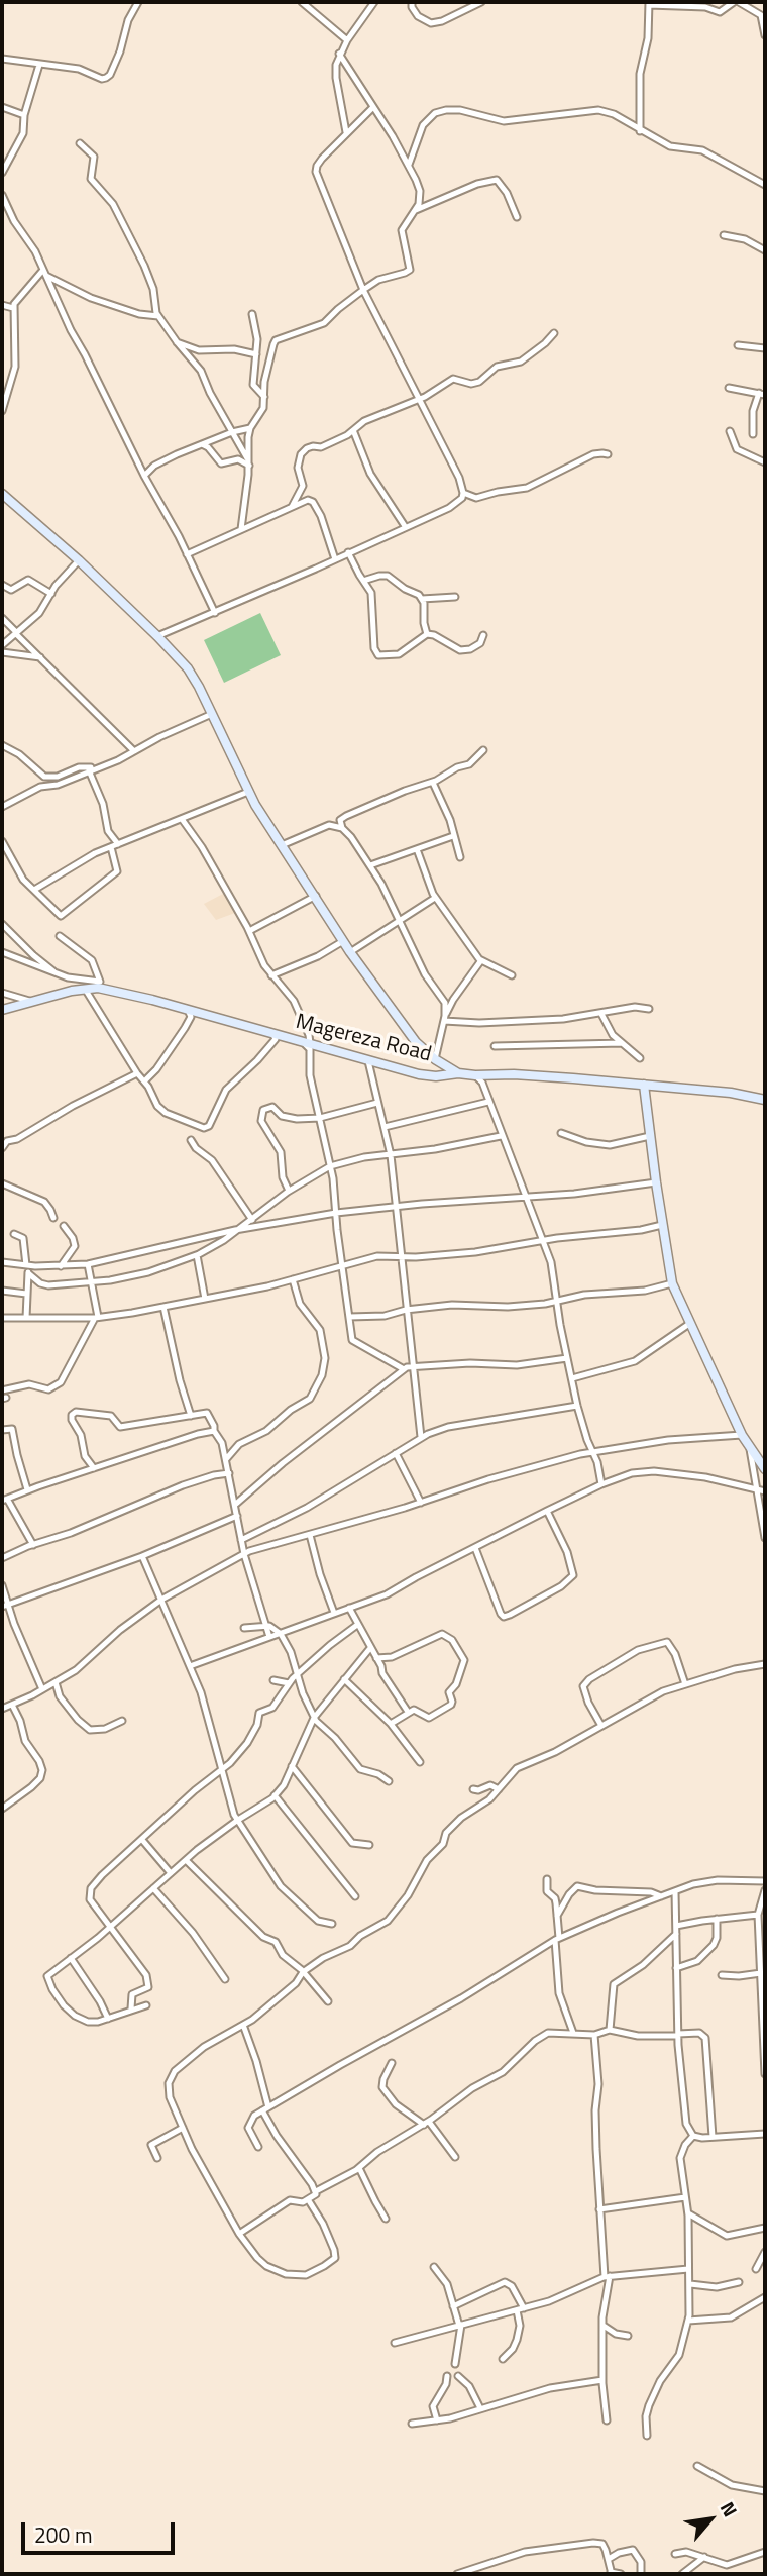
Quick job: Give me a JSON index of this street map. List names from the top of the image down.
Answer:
{
  "streets": {
    "street": ["Magereza Road"]
  },
  "scale_bar": "200 m",
  "north": "top right"
}
